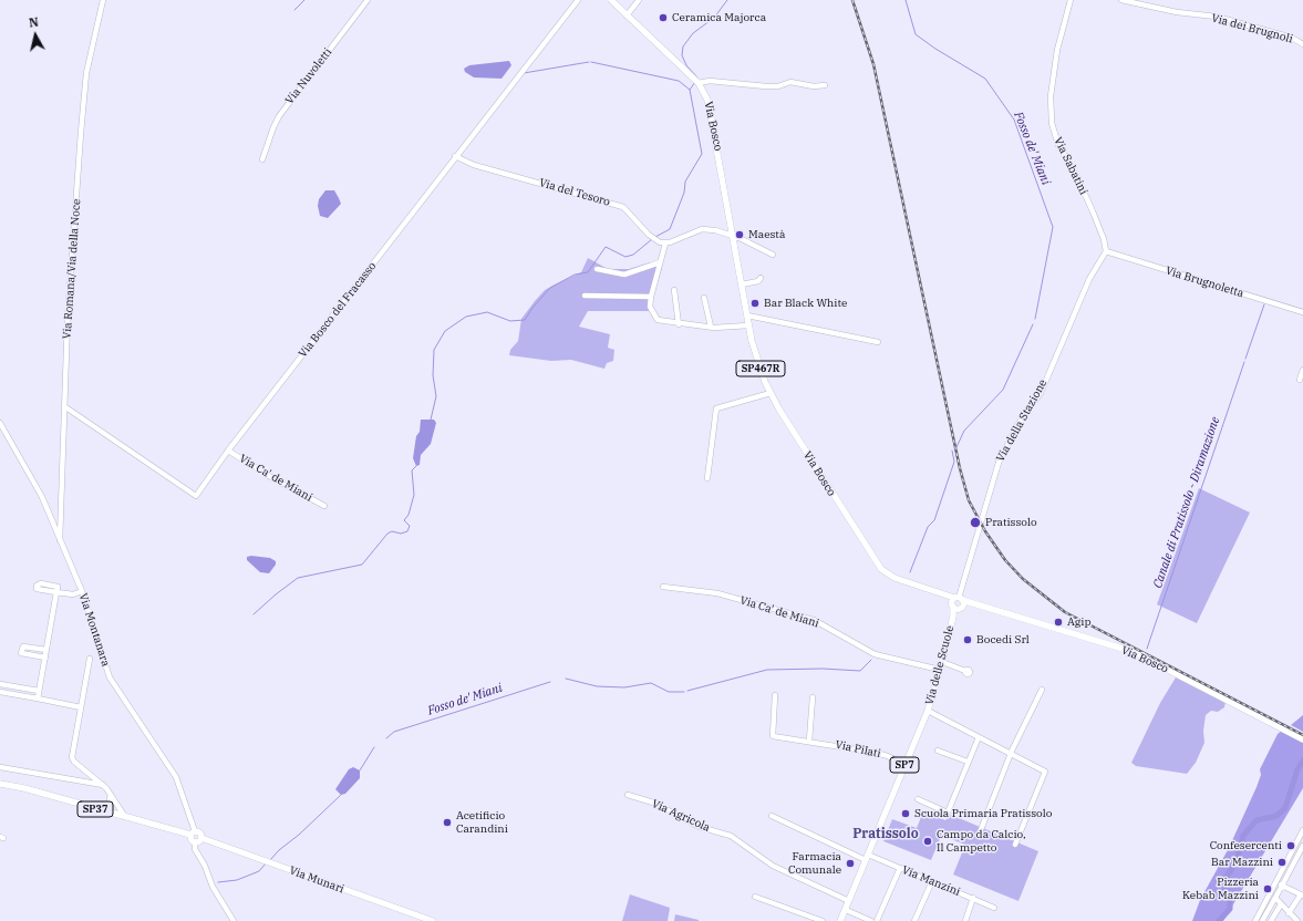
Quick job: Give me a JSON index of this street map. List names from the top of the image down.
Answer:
{
  "streets": {
    "main road": [
      "Via Bosco",
      "SP467R",
      "Via delle Scuole",
      "SP7",
      "SP37",
      "Via Munari"
    ],
    "street": [
      "Via dei Brugnoli",
      "Via Nuvoletti",
      "Via Sabatini",
      "Via del Tesoro",
      "Via Romana/Via della Noce",
      "Via Brugnoletta",
      "Via Bosco del Fracasso",
      "Via della Stazione",
      "Via Ca' de Miani",
      "Via Montanara",
      "Via Pilati",
      "Via Agricola",
      "Via Manzini"
    ]
  },
  "crossings": [
    ["Via Bosco", "Via della Stazione"],
    ["Via Bosco", "Via delle Scuole"],
    ["Via Sabatini", "Via Brugnoletta"],
    ["Via Sabatini", "Via della Stazione"],
    ["Via del Tesoro", "Via Bosco del Fracasso"],
    ["Via Romana/Via della Noce", "Via Bosco del Fracasso"],
    ["Via Romana/Via della Noce", "Via Montanara"],
    ["Via Brugnoletta", "Via della Stazione"],
    ["Via Bosco del Fracasso", "Via Ca' de Miani"],
    ["Via Ca' de Miani", "Via delle Scuole"],
    ["Via Montanara", "SP37"],
    ["Via Montanara", "Via Munari"],
    ["Via delle Scuole", "Via Pilati"],
    ["Via delle Scuole", "Via Agricola"],
    ["Via delle Scuole", "Via Manzini"],
    ["SP37", "Via Munari"]
  ],
  "districts": ["Pratissolo"],
  "water": ["Fosso de' Miani", "Canale di Pratissolo - Diramazione"],
  "places": [
    "Ceramica Majorca",
    "Maestà",
    "Bar Black White",
    "Pratissolo",
    "Agip",
    "Bocedi Srl",
    "Scuola Primaria Pratissolo",
    "Acetificio Carandini",
    "Campo da Calcio, Il Campetto",
    "Confesercenti",
    "Bar Mazzini",
    "Farmacia Comunale",
    "Pizzeria Kebab Mazzini"
  ],
  "north": "top"
}
